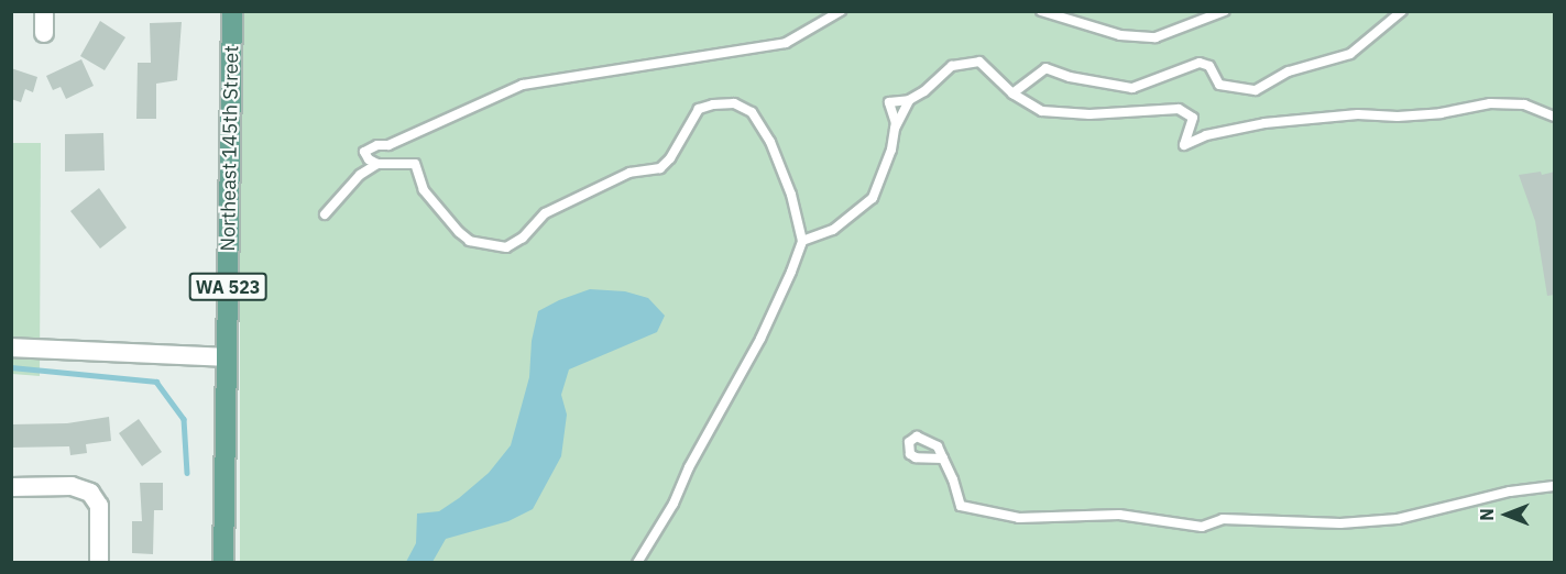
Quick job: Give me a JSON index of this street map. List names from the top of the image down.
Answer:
{
  "streets": {
    "main road": ["Northeast 145th Street", "WA 523"]
  },
  "north": "left"
}
